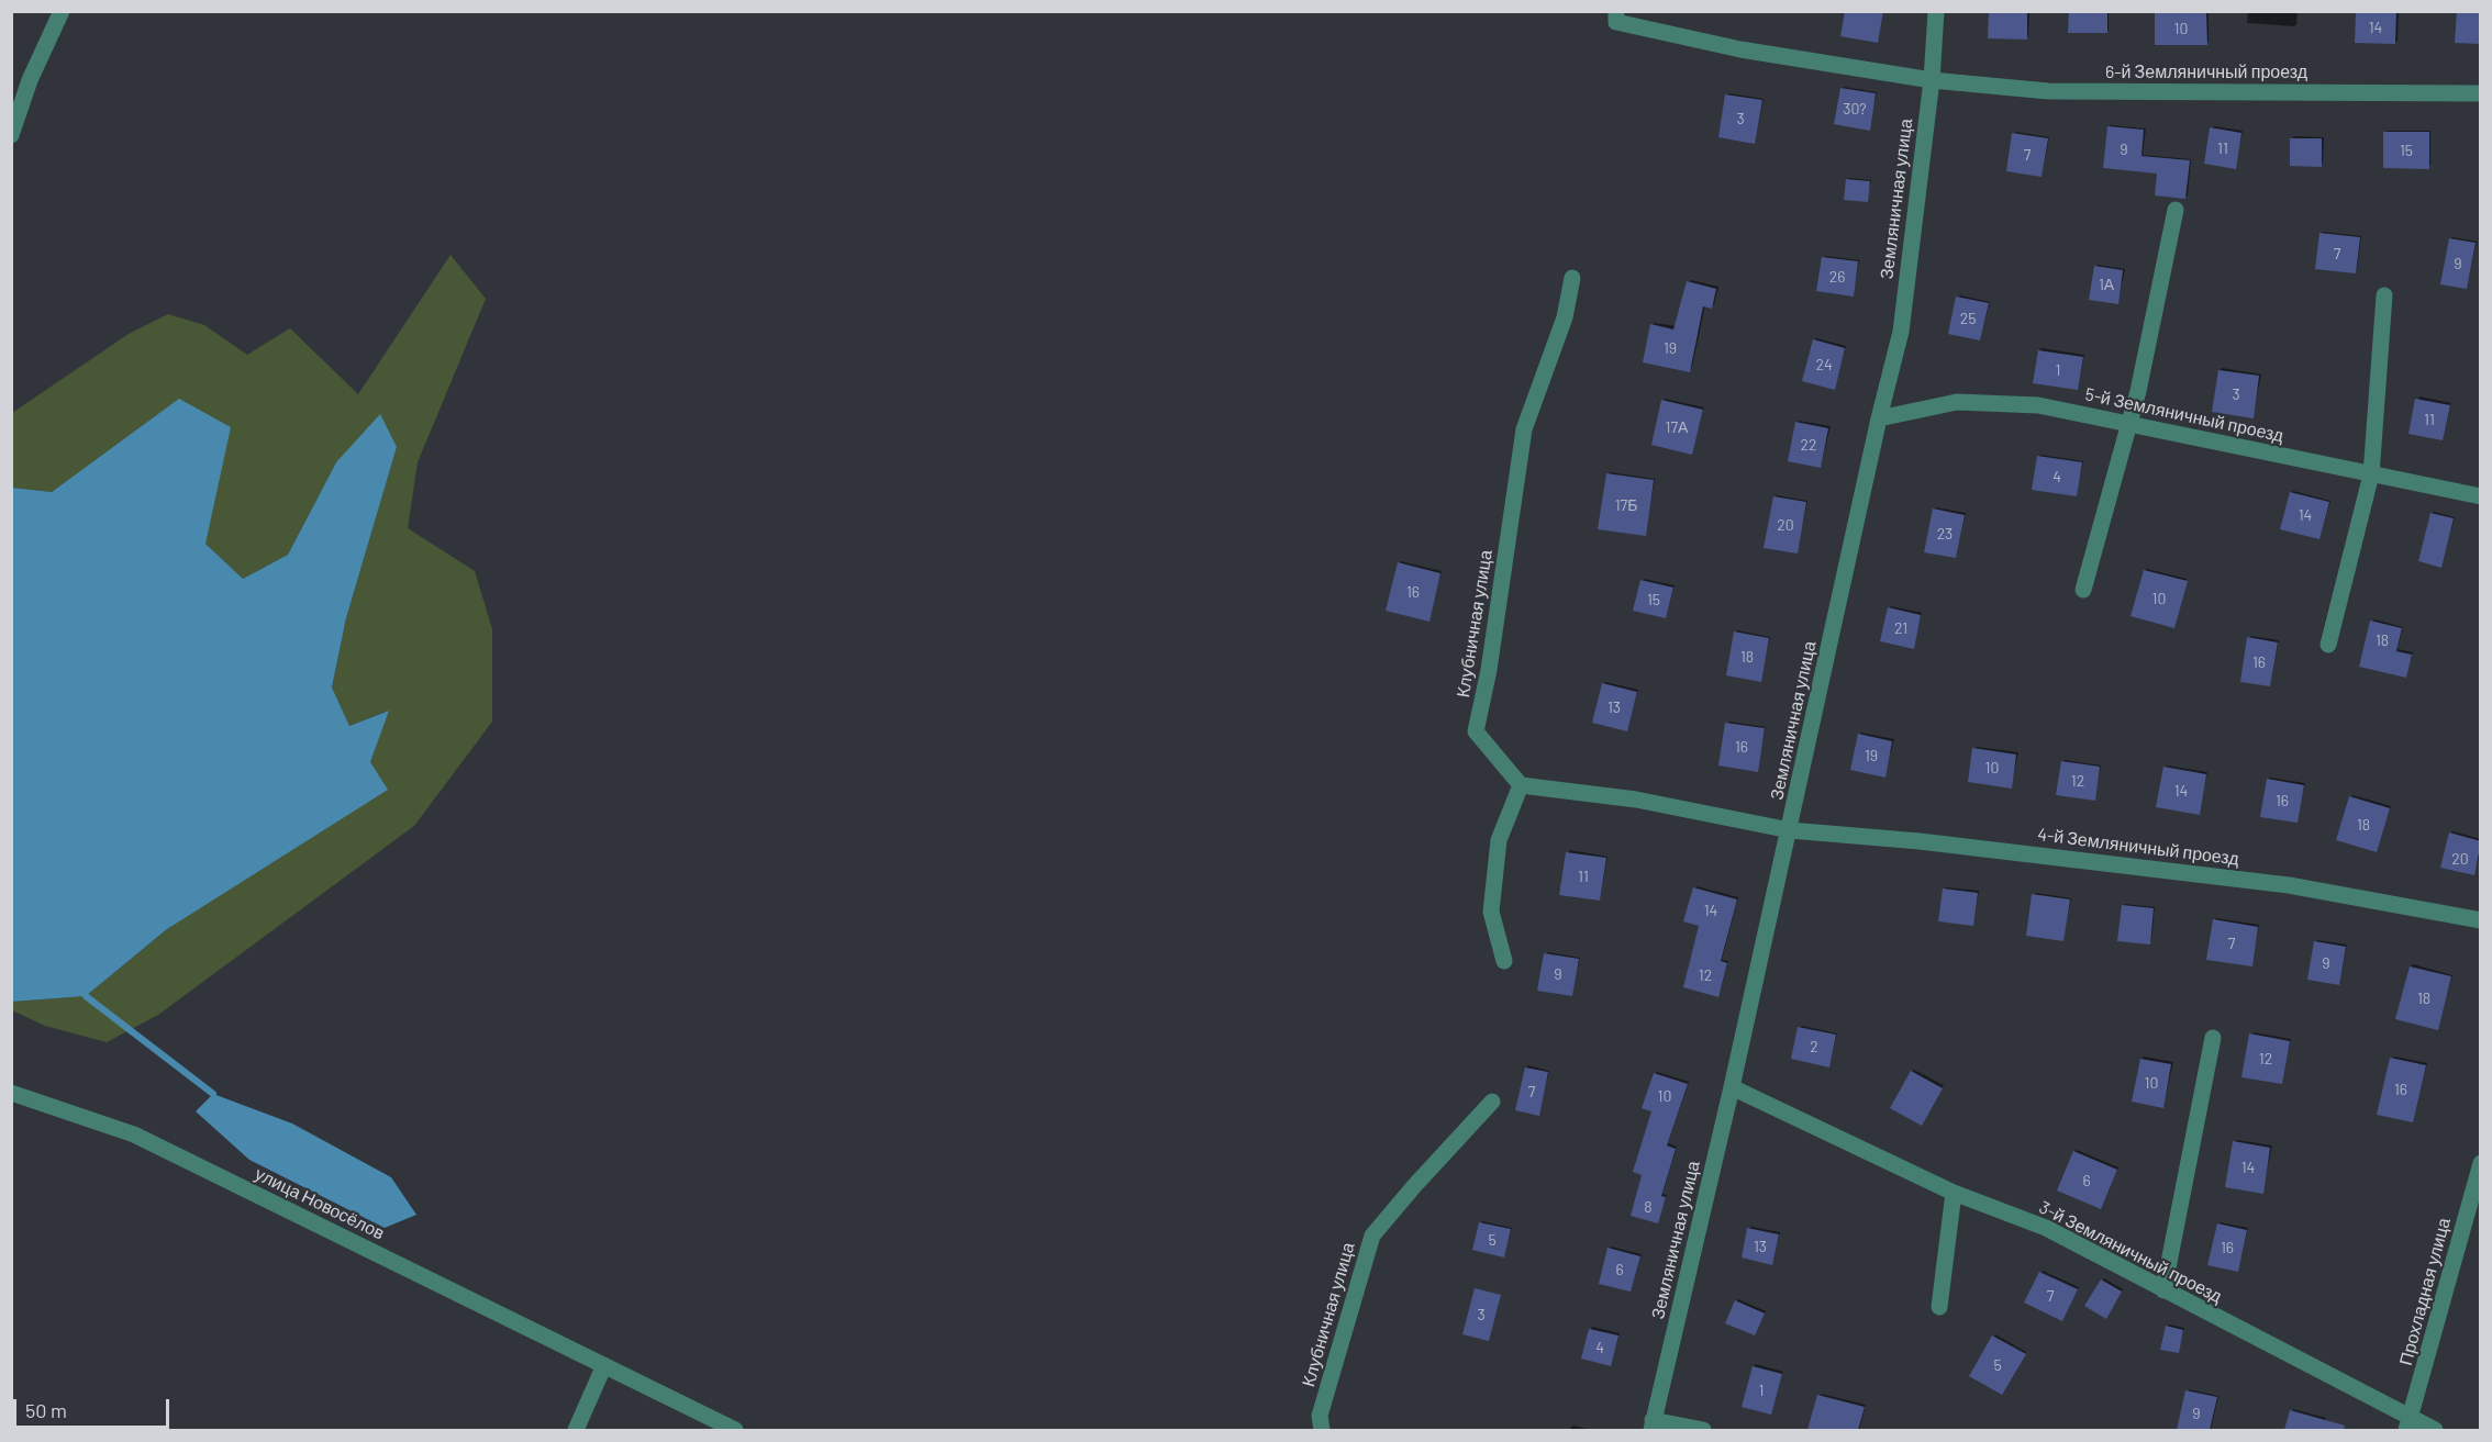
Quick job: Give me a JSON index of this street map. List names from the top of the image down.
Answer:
{
  "streets": {
    "street": [
      "6-й Земляничный проезд",
      "Земляничная улица",
      "5-й Земляничный проезд",
      "Клубничная улица",
      "4-й Земляничный проезд",
      "улица Новосёлов",
      "3-й Земляничный проезд",
      "Прохладная улица"
    ]
  },
  "crossings": [
    ["6-й Земляничный проезд", "Земляничная улица"],
    ["Земляничная улица", "5-й Земляничный проезд"],
    ["Земляничная улица", "4-й Земляничный проезд"],
    ["Земляничная улица", "3-й Земляничный проезд"],
    ["Клубничная улица", "4-й Земляничный проезд"],
    ["3-й Земляничный проезд", "Прохладная улица"]
  ],
  "house_numbers": [
    "14",
    "10",
    "30?",
    "3",
    "11",
    "9",
    "15",
    "7",
    "7",
    "9",
    "26",
    "1А",
    "25",
    "19",
    "24",
    "1",
    "3",
    "11",
    "17А",
    "22",
    "4",
    "17Б",
    "14",
    "20",
    "23",
    "16",
    "10",
    "15",
    "21",
    "18",
    "18",
    "16",
    "13",
    "16",
    "19",
    "10",
    "12",
    "14",
    "16",
    "18",
    "20",
    "11",
    "14",
    "7",
    "9",
    "9",
    "12",
    "18",
    "2",
    "12",
    "10",
    "16",
    "7",
    "10",
    "14",
    "6",
    "8",
    "5",
    "13",
    "16",
    "6",
    "7",
    "3",
    "4",
    "5",
    "1",
    "9"
  ],
  "scale_bar": "50 m"
}
